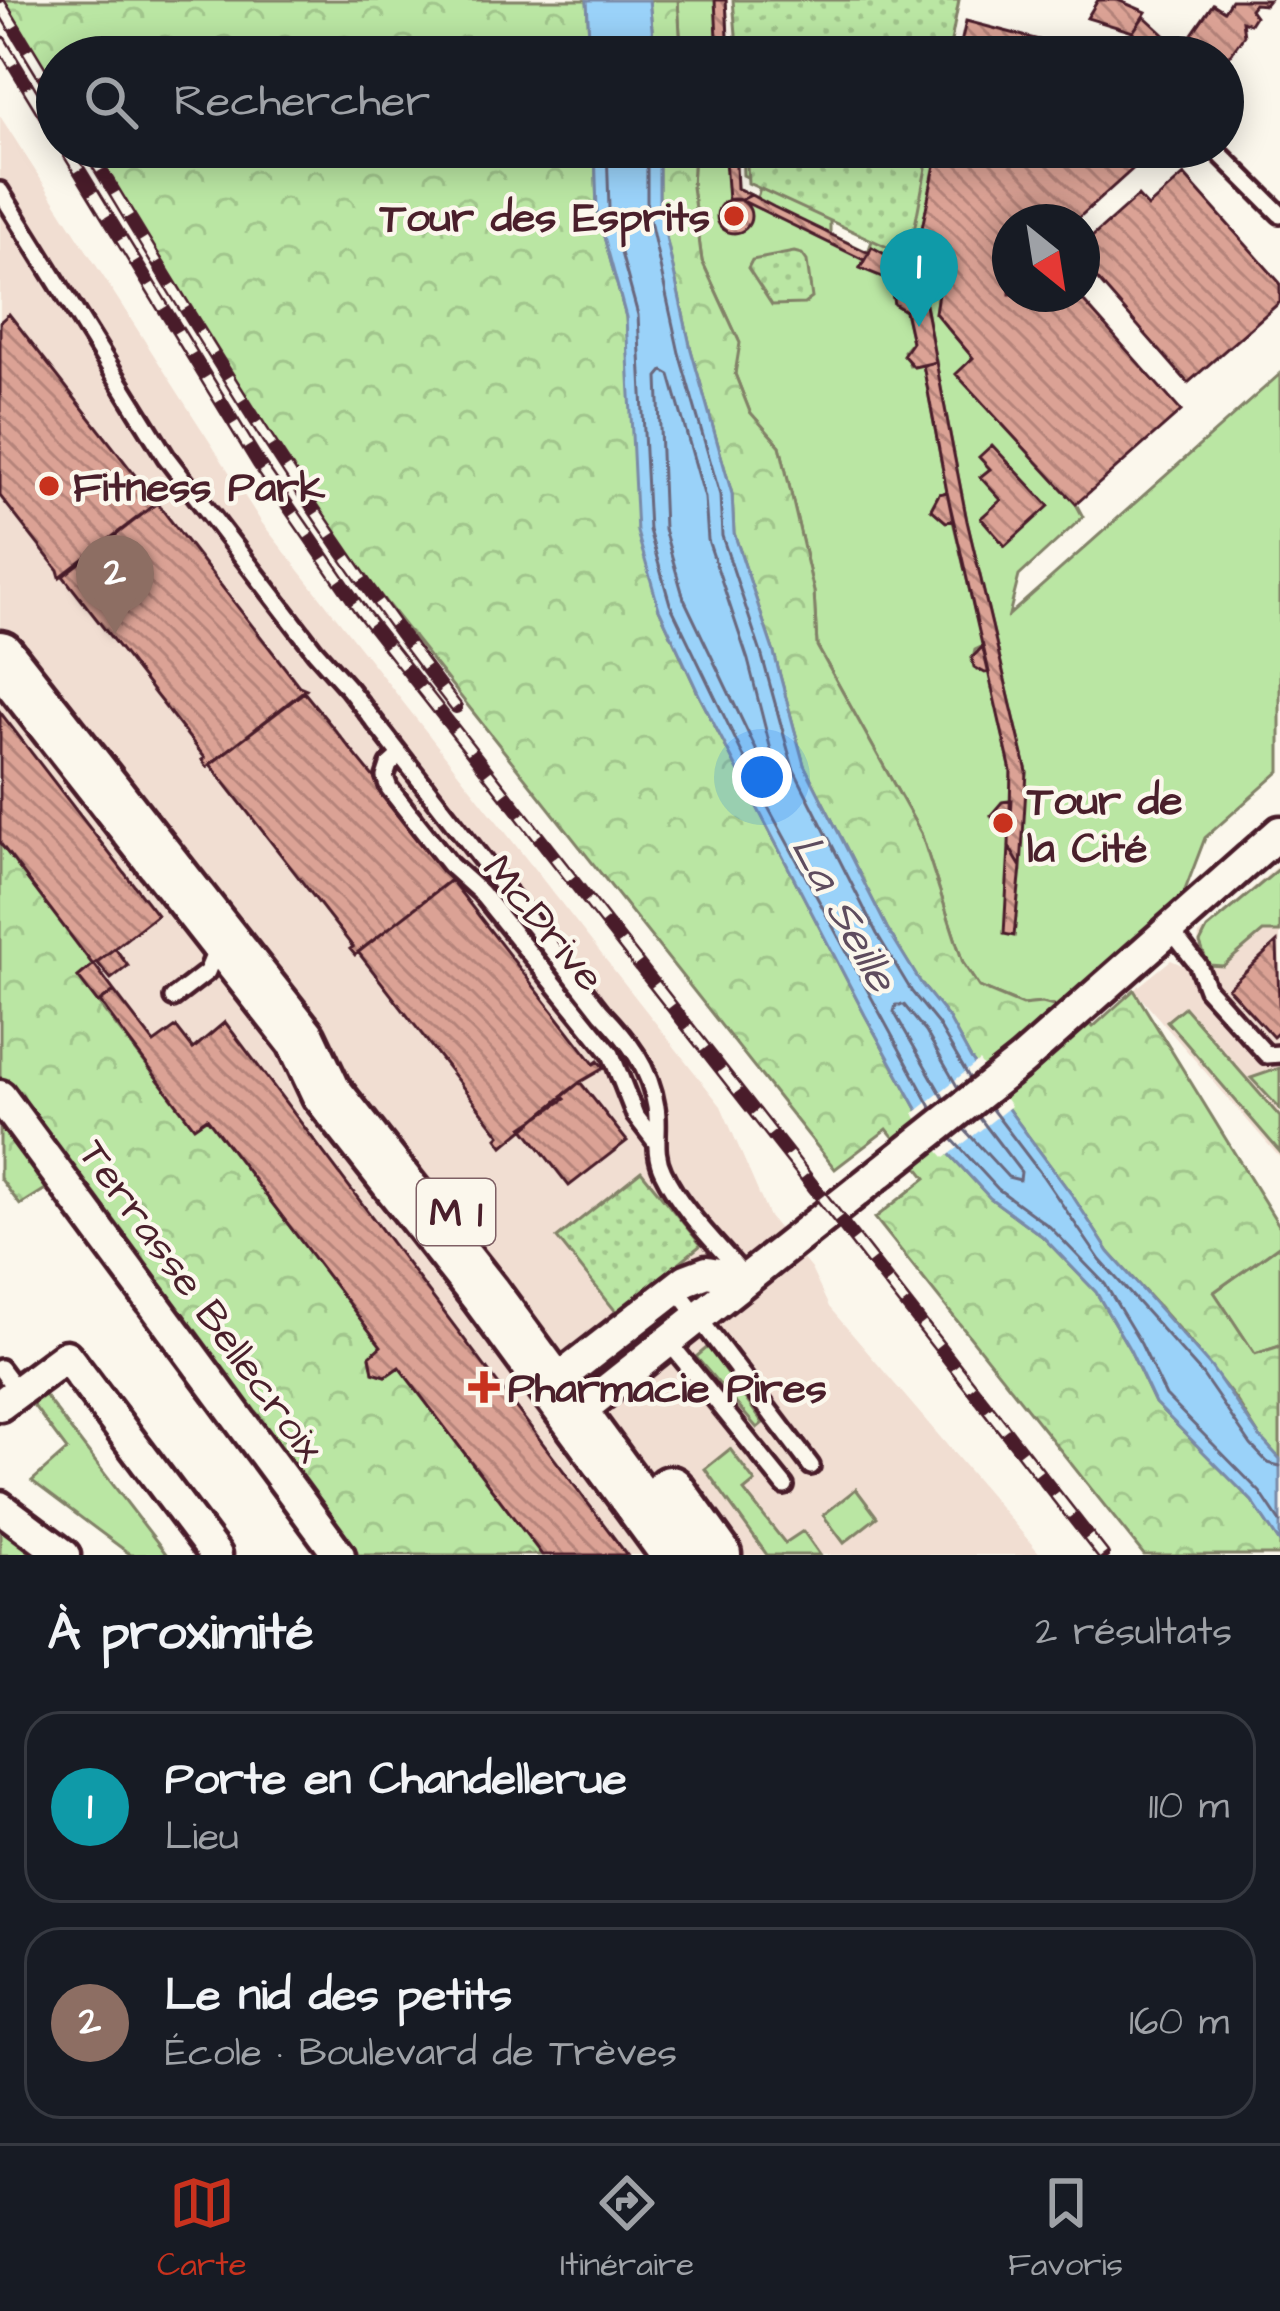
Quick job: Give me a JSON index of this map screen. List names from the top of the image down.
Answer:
{
  "streets": {
    "main road": ["M 1"],
    "street": ["Terrasse Bellecroix"],
    "lane": ["McDrive"]
  },
  "water": ["La Seille"],
  "places": {
    "other": ["Tour des Esprits", "Fitness Park", "Tour de la Cité"],
    "health": ["Pharmacie Pires"]
  },
  "north": "bottom right",
  "page": {
    "search": "Rechercher",
    "pins": ["1", "2"],
    "heading": ["À proximité", "2 résultats"],
    "list": [
      {
        "mark": "1",
        "name": "Porte en Chandellerue",
        "note": "Lieu",
        "value": "110 m"
      },
      {
        "mark": "2",
        "name": "Le nid des petits",
        "note": "École · Boulevard de Trèves",
        "value": "160 m"
      }
    ],
    "nav": ["Carte", "Itinéraire", "Favoris"]
  }
}
